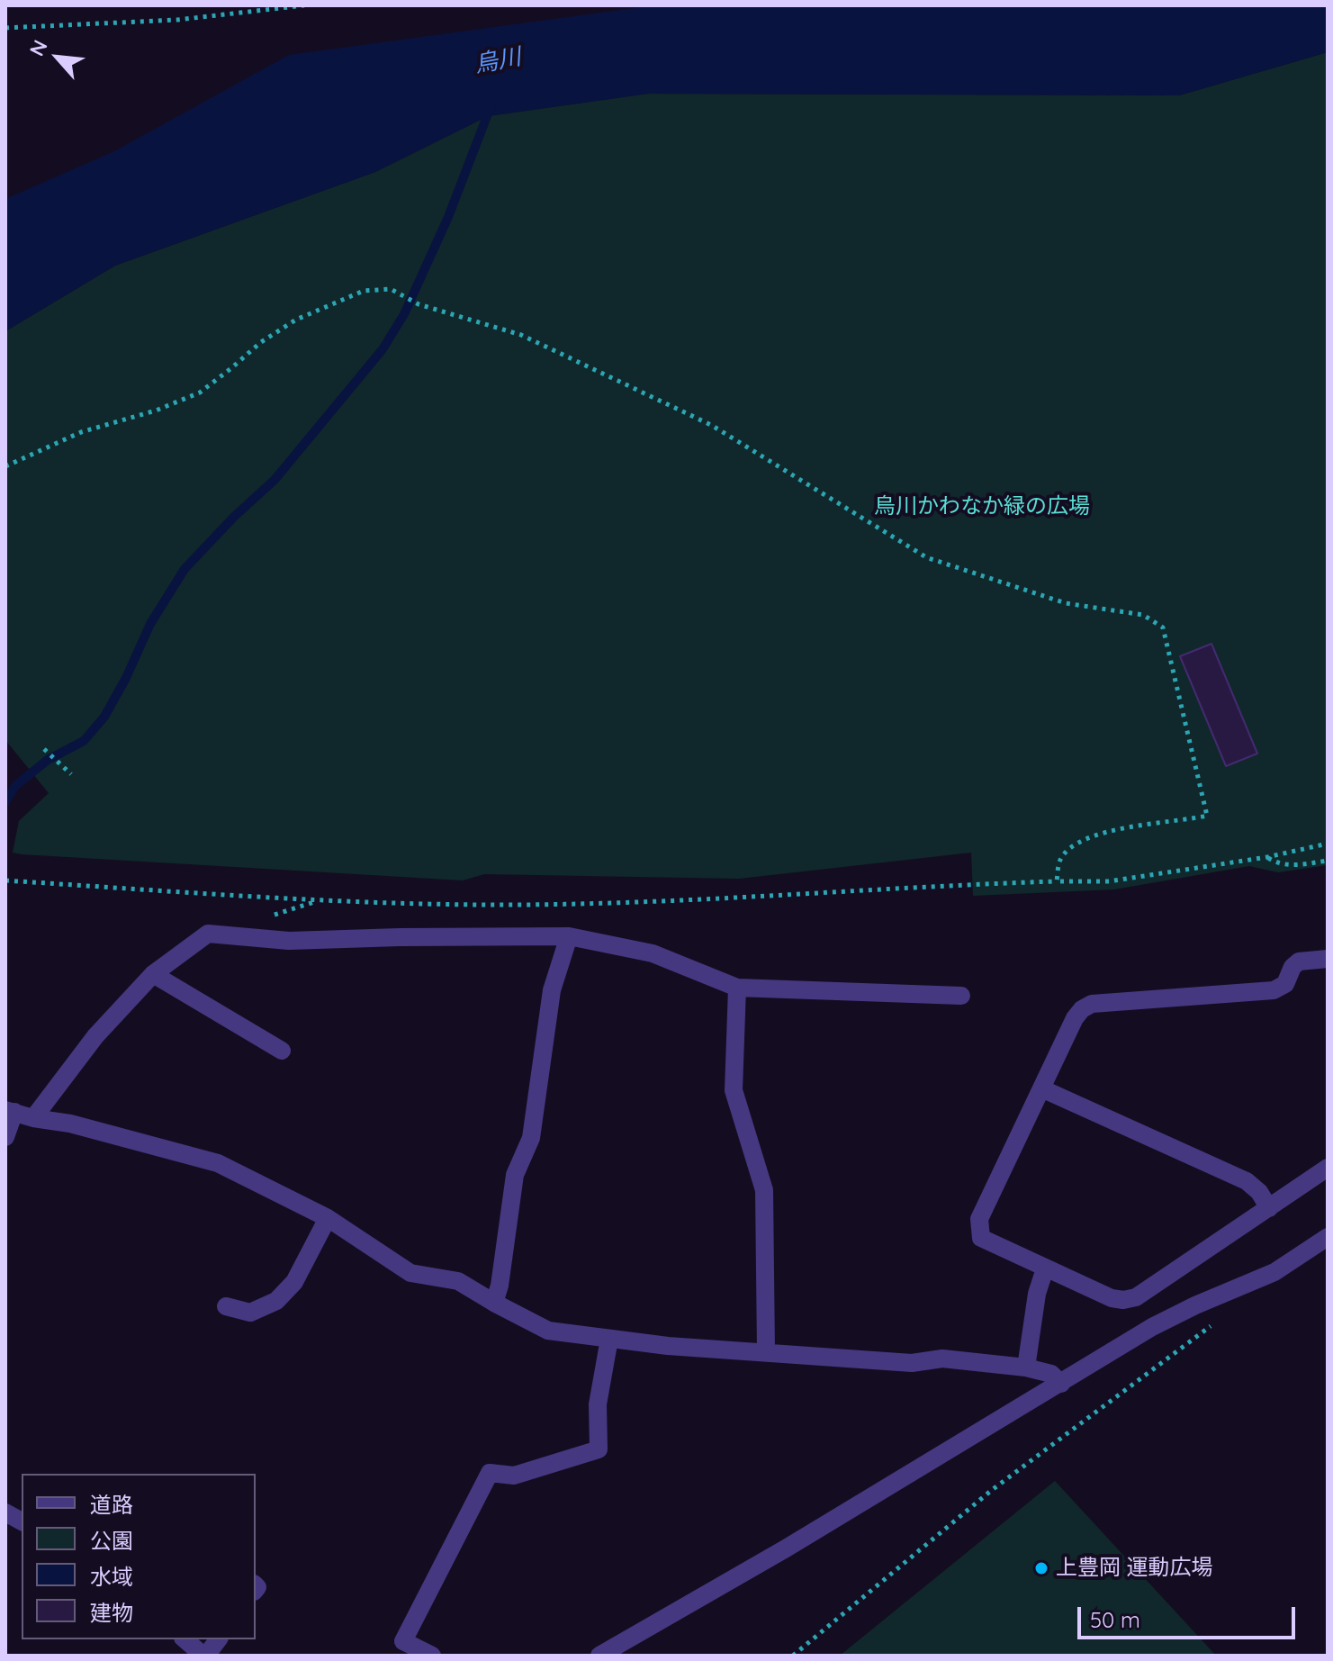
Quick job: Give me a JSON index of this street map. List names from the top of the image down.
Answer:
{
  "water": ["烏川"],
  "parks": ["烏川かわなか緑の広場"],
  "places": ["上豊岡 運動広場"],
  "legend": [
    "道路",
    "公園",
    "水域",
    "建物"
  ],
  "scale_bar": "50 m",
  "north": "top left"
}
